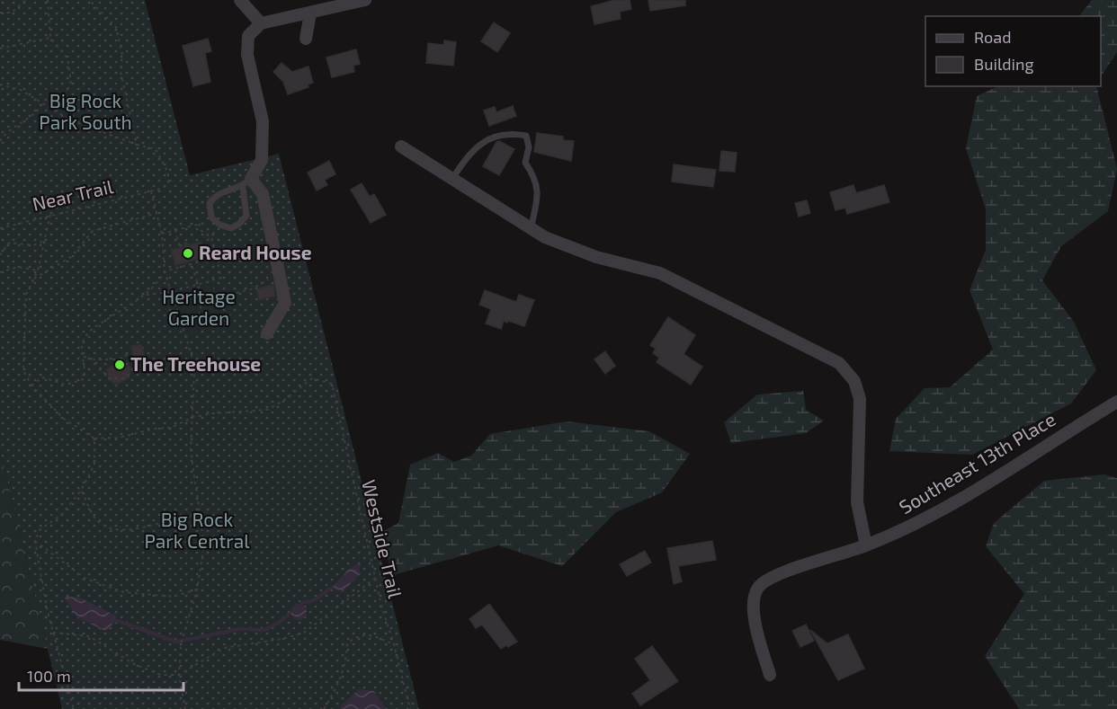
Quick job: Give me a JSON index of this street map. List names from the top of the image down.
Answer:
{
  "streets": {
    "street": ["Southeast 13th Place"],
    "path": ["Near Trail", "Westside Trail"]
  },
  "parks": ["Big Rock Park South", "Heritage Garden", "Big Rock Park Central"],
  "places": ["Reard House", "The Treehouse"],
  "legend": ["Road", "Building"],
  "scale_bar": "100 m"
}
